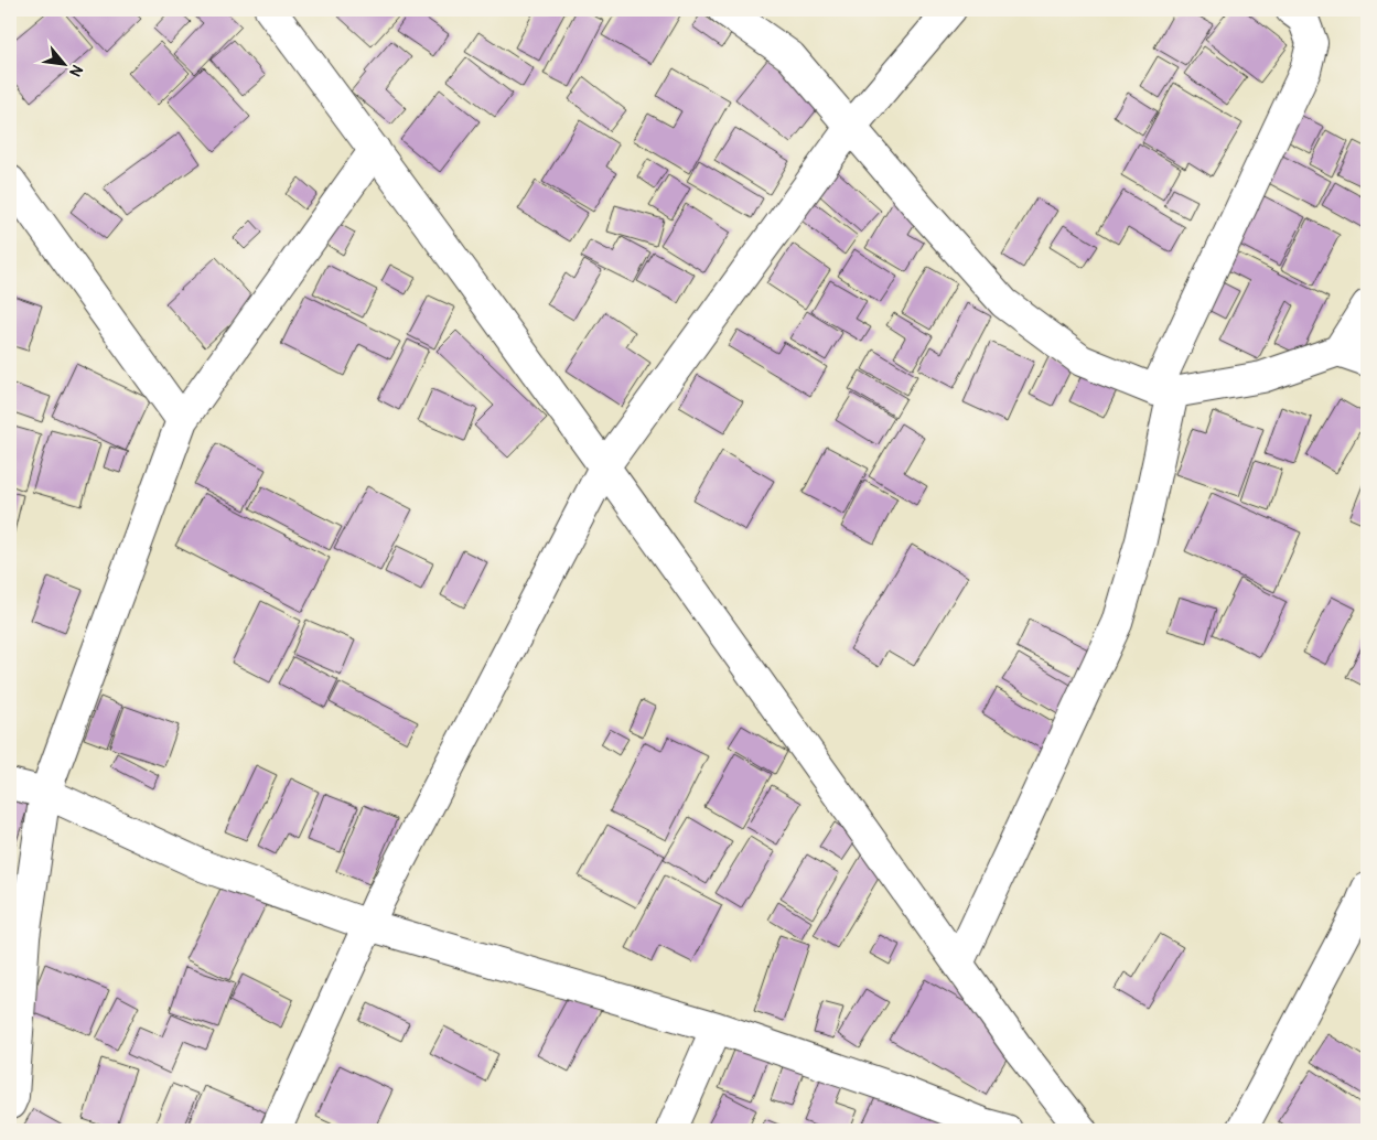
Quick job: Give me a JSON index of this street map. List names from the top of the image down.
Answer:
{
  "north": "bottom right"
}
